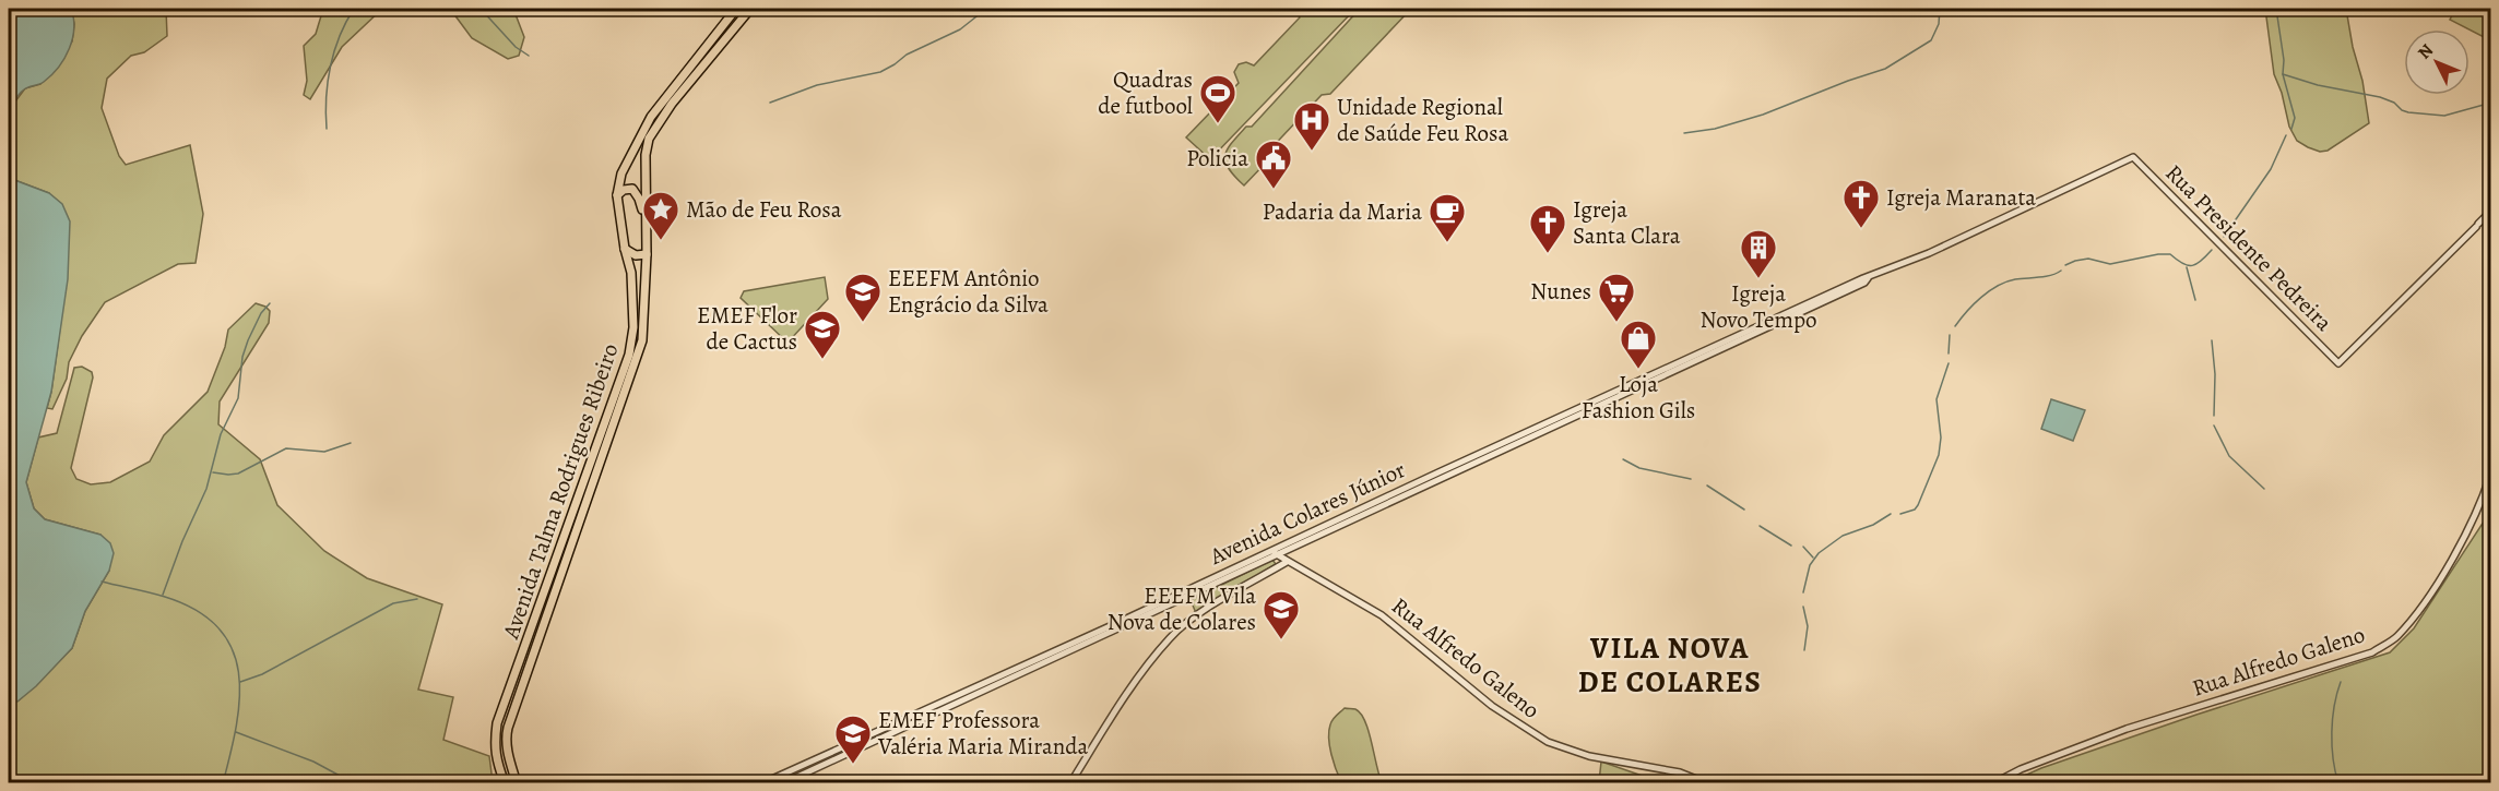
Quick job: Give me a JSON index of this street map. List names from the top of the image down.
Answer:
{
  "streets": {
    "main road": ["Avenida Talma Rodrigues Ribeiro"],
    "street": ["Rua Presidente Pedreira", "Avenida Colares Júnior", "Rua Alfredo Galeno"]
  },
  "crossings": [
    ["Rua Presidente Pedreira", "Avenida Colares Júnior"],
    ["Avenida Colares Júnior", "Rua Alfredo Galeno"]
  ],
  "districts": ["VILA NOVA DE COLARES"],
  "places": {
    "sports": ["Quadras de futbool"],
    "hospital": ["Unidade Regional de Saúde Feu Rosa"],
    "public building": ["Policia"],
    "church": ["Igreja Maranata", "Igreja Santa Clara"],
    "place": ["Mão de Feu Rosa"],
    "cafe": ["Padaria da Maria"],
    "building": ["Igreja Novo Tempo"],
    "school or university": [
      "EEEFM Antônio Engrácio da Silva",
      "EMEF Flor de Cactus",
      "EEEFM Vila Nova de Colares",
      "EMEF Professora Valéria Maria Miranda"
    ],
    "supermarket": ["Nunes"],
    "shop": ["Loja Fashion Gils"]
  },
  "north": "top left"
}
